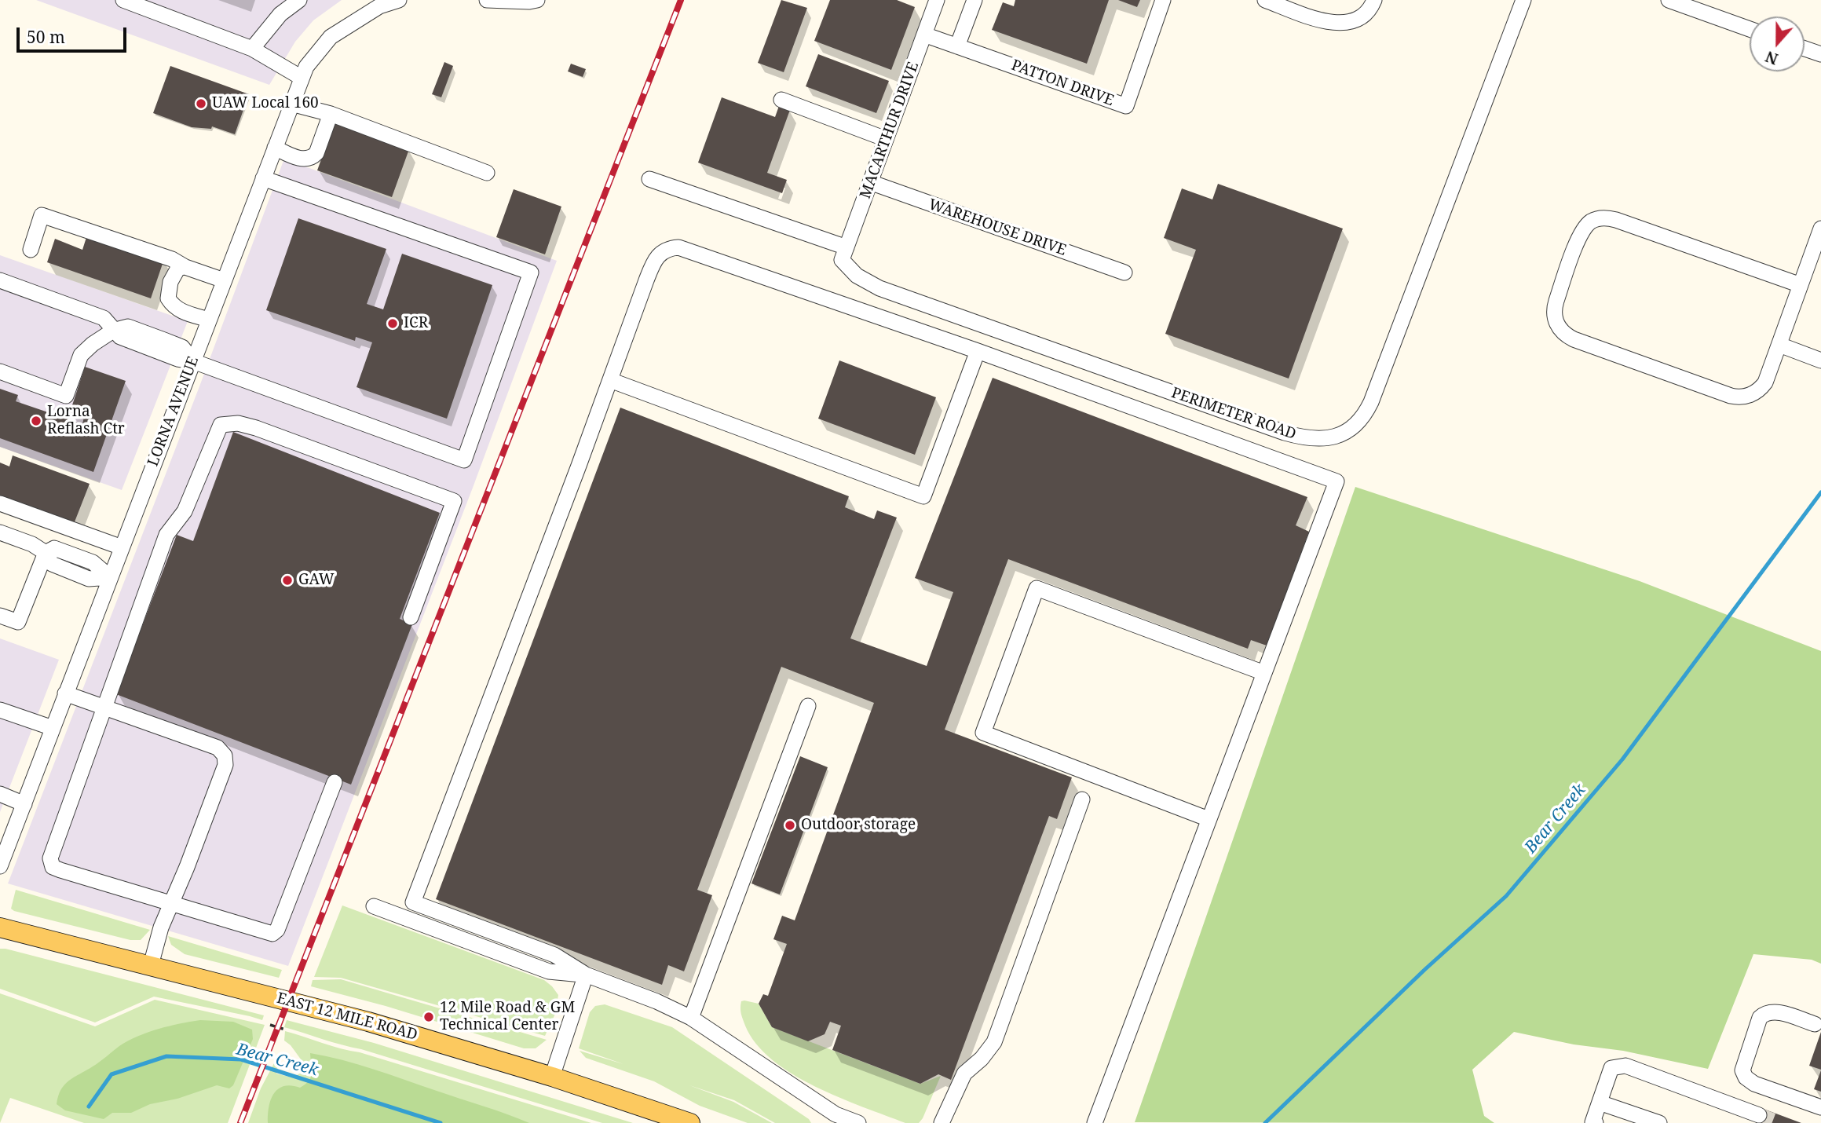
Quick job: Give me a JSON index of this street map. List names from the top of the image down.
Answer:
{
  "streets": {
    "main road": ["EAST 12 MILE ROAD"],
    "street": [
      "PATTON DRIVE",
      "MACARTHUR DRIVE",
      "WAREHOUSE DRIVE",
      "LORNA AVENUE",
      "PERIMETER ROAD"
    ]
  },
  "crossings": [
    ["PATTON DRIVE", "MACARTHUR DRIVE"],
    ["MACARTHUR DRIVE", "WAREHOUSE DRIVE"],
    ["MACARTHUR DRIVE", "PERIMETER ROAD"]
  ],
  "water": ["Bear Creek"],
  "places": [
    "UAW Local 160",
    "ICR",
    "Lorna Reflash Ctr",
    "GAW",
    "Outdoor storage",
    "12 Mile Road & GM Technical Center"
  ],
  "scale_bar": "50 m",
  "north": "bottom"
}
